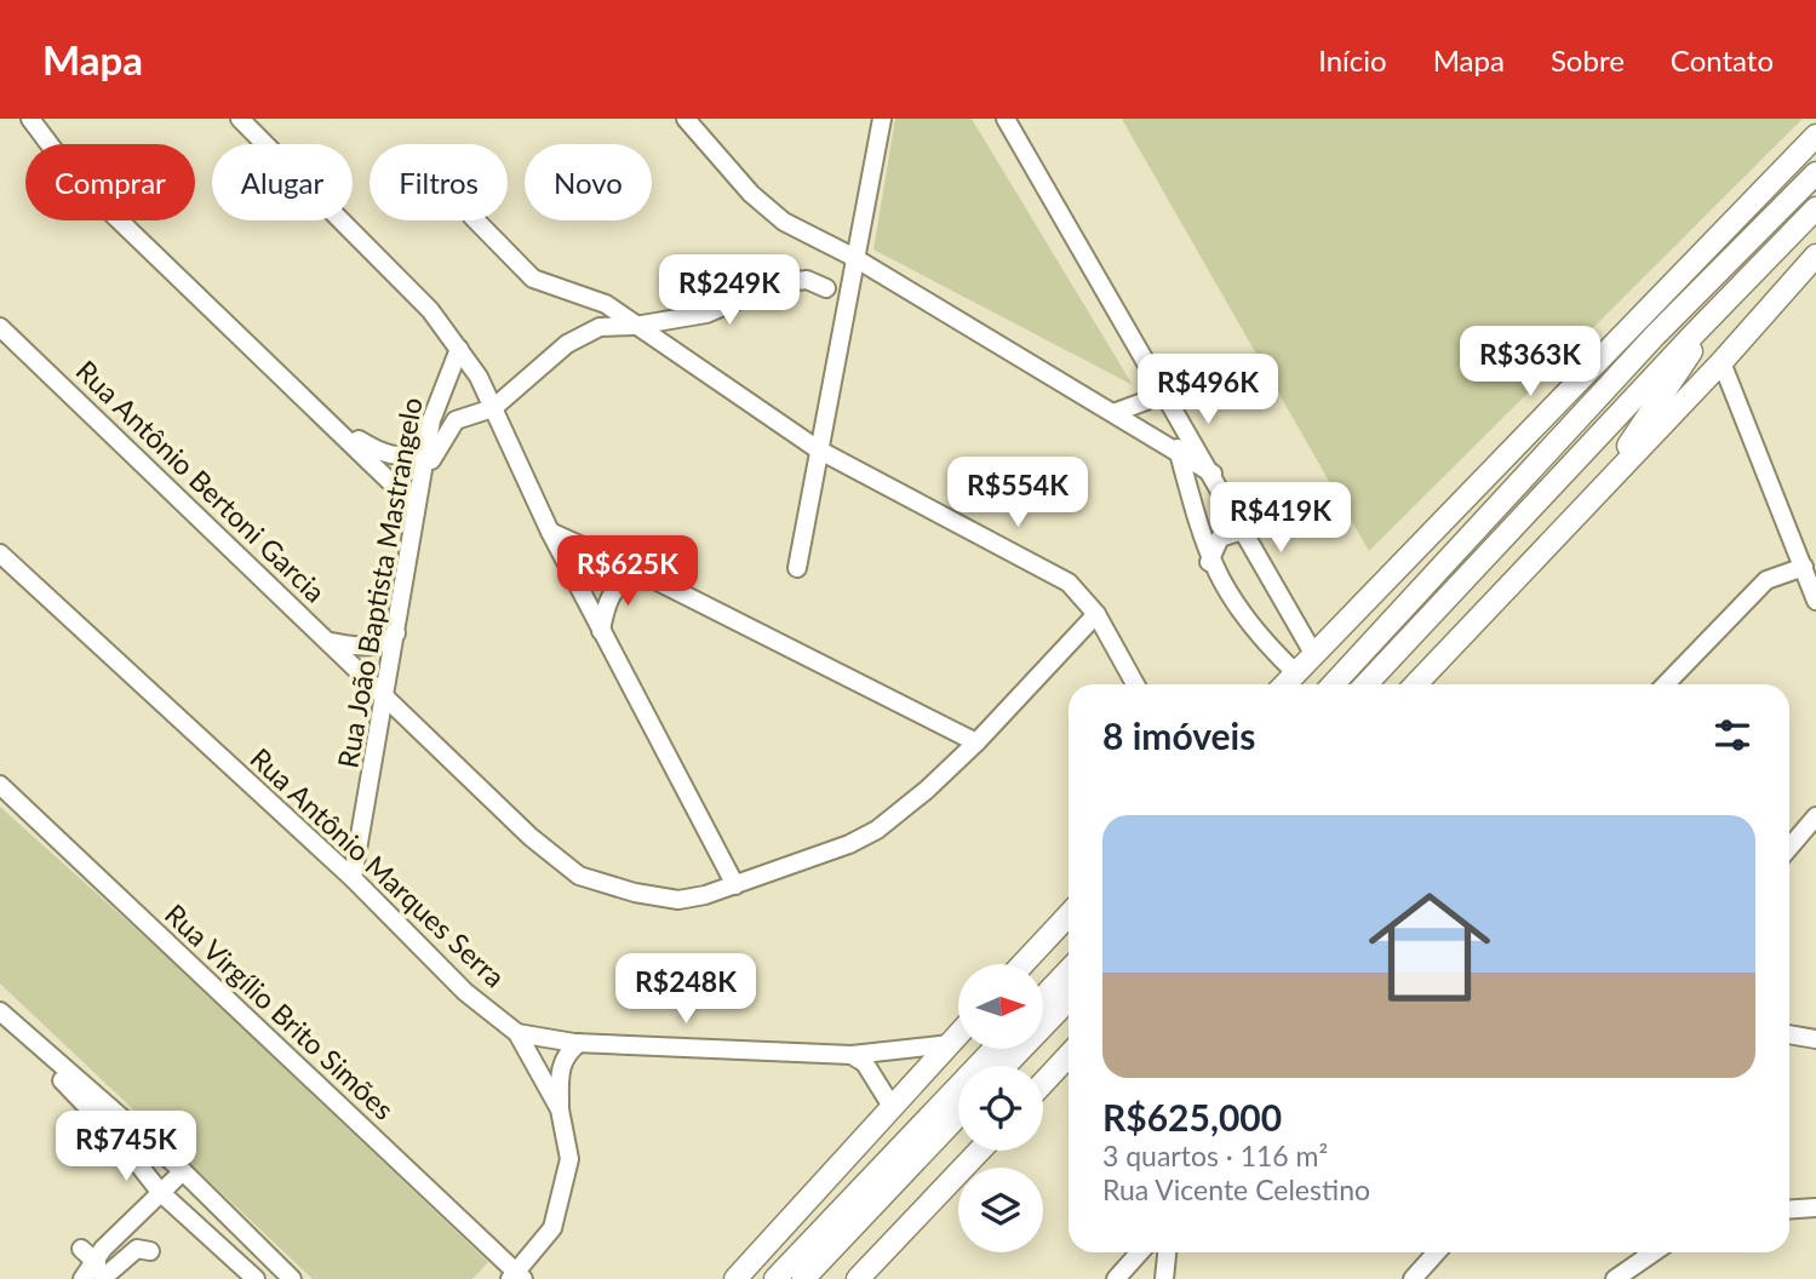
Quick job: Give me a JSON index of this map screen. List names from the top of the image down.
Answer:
{
  "streets": {
    "street": [
      "Rua Antônio Bertoni Garcia",
      "Rua João Baptista Mastrangelo",
      "Rua Antônio Marques Serra",
      "Rua Virgílio Brito Simões"
    ]
  },
  "crossings": [
    ["Rua Antônio Bertoni Garcia", "Rua João Baptista Mastrangelo"],
    ["Rua João Baptista Mastrangelo", "Rua Antônio Marques Serra"],
    ["Rua Antônio Marques Serra", "Rua Virgílio Brito Simões"]
  ],
  "north": "right",
  "page": {
    "header": "Mapa",
    "nav": [
      "Início",
      "Mapa",
      "Sobre",
      "Contato"
    ],
    "chip": [
      "Comprar",
      "Alugar",
      "Filtros",
      "Novo"
    ],
    "price": [
      "R$249K",
      "R$363K",
      "R$496K",
      "R$554K",
      "R$419K",
      "R$625K",
      "R$248K",
      "R$745K"
    ],
    "heading": "8 imóveis",
    "list": [
      {
        "name": "R$625,000",
        "note": "3 quartos · 116 m² · Rua Vicente Celestino"
      }
    ]
  }
}
